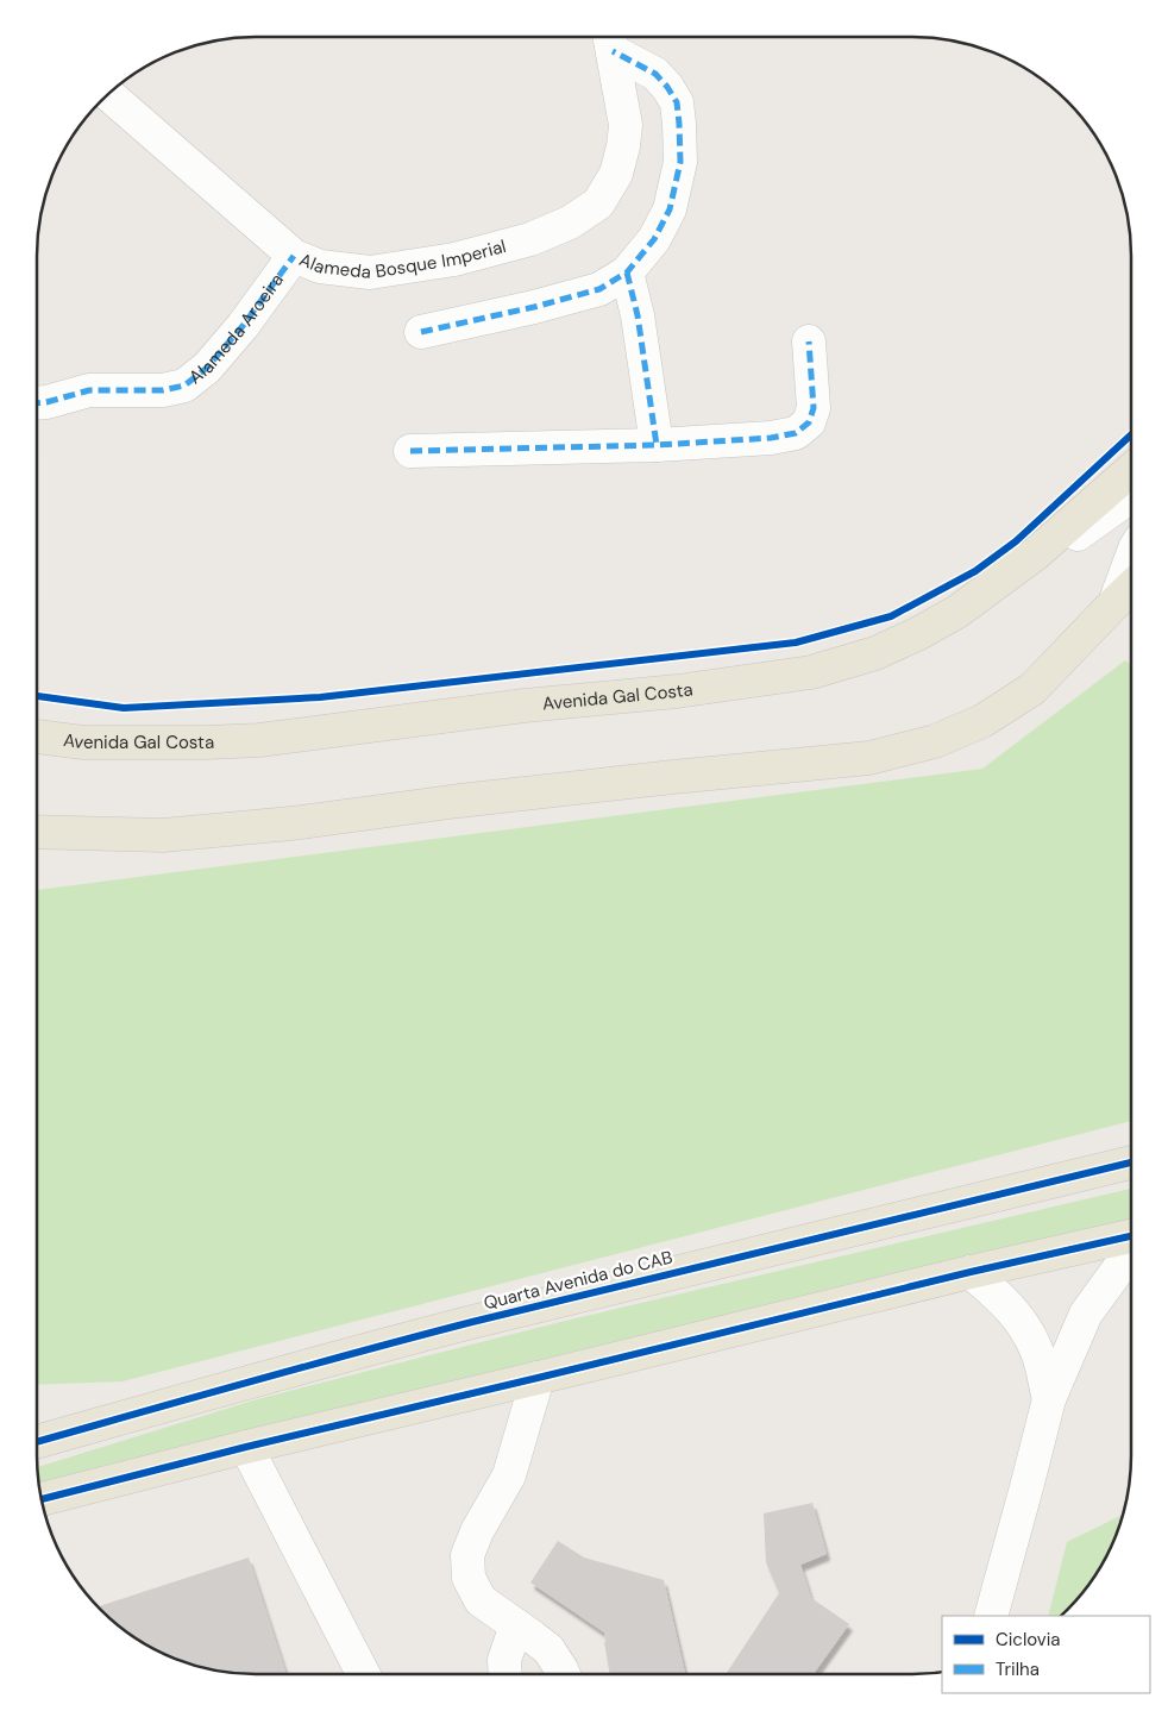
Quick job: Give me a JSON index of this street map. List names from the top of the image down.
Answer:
{
  "streets": {
    "main road": ["Avenida Gal Costa", "Quarta Avenida do CAB"],
    "street": ["Alameda Bosque Imperial", "Alameda Aroeira"]
  },
  "crossings": [
    ["Alameda Bosque Imperial", "Alameda Aroeira"]
  ],
  "legend": ["Ciclovia", "Trilha"]
}
